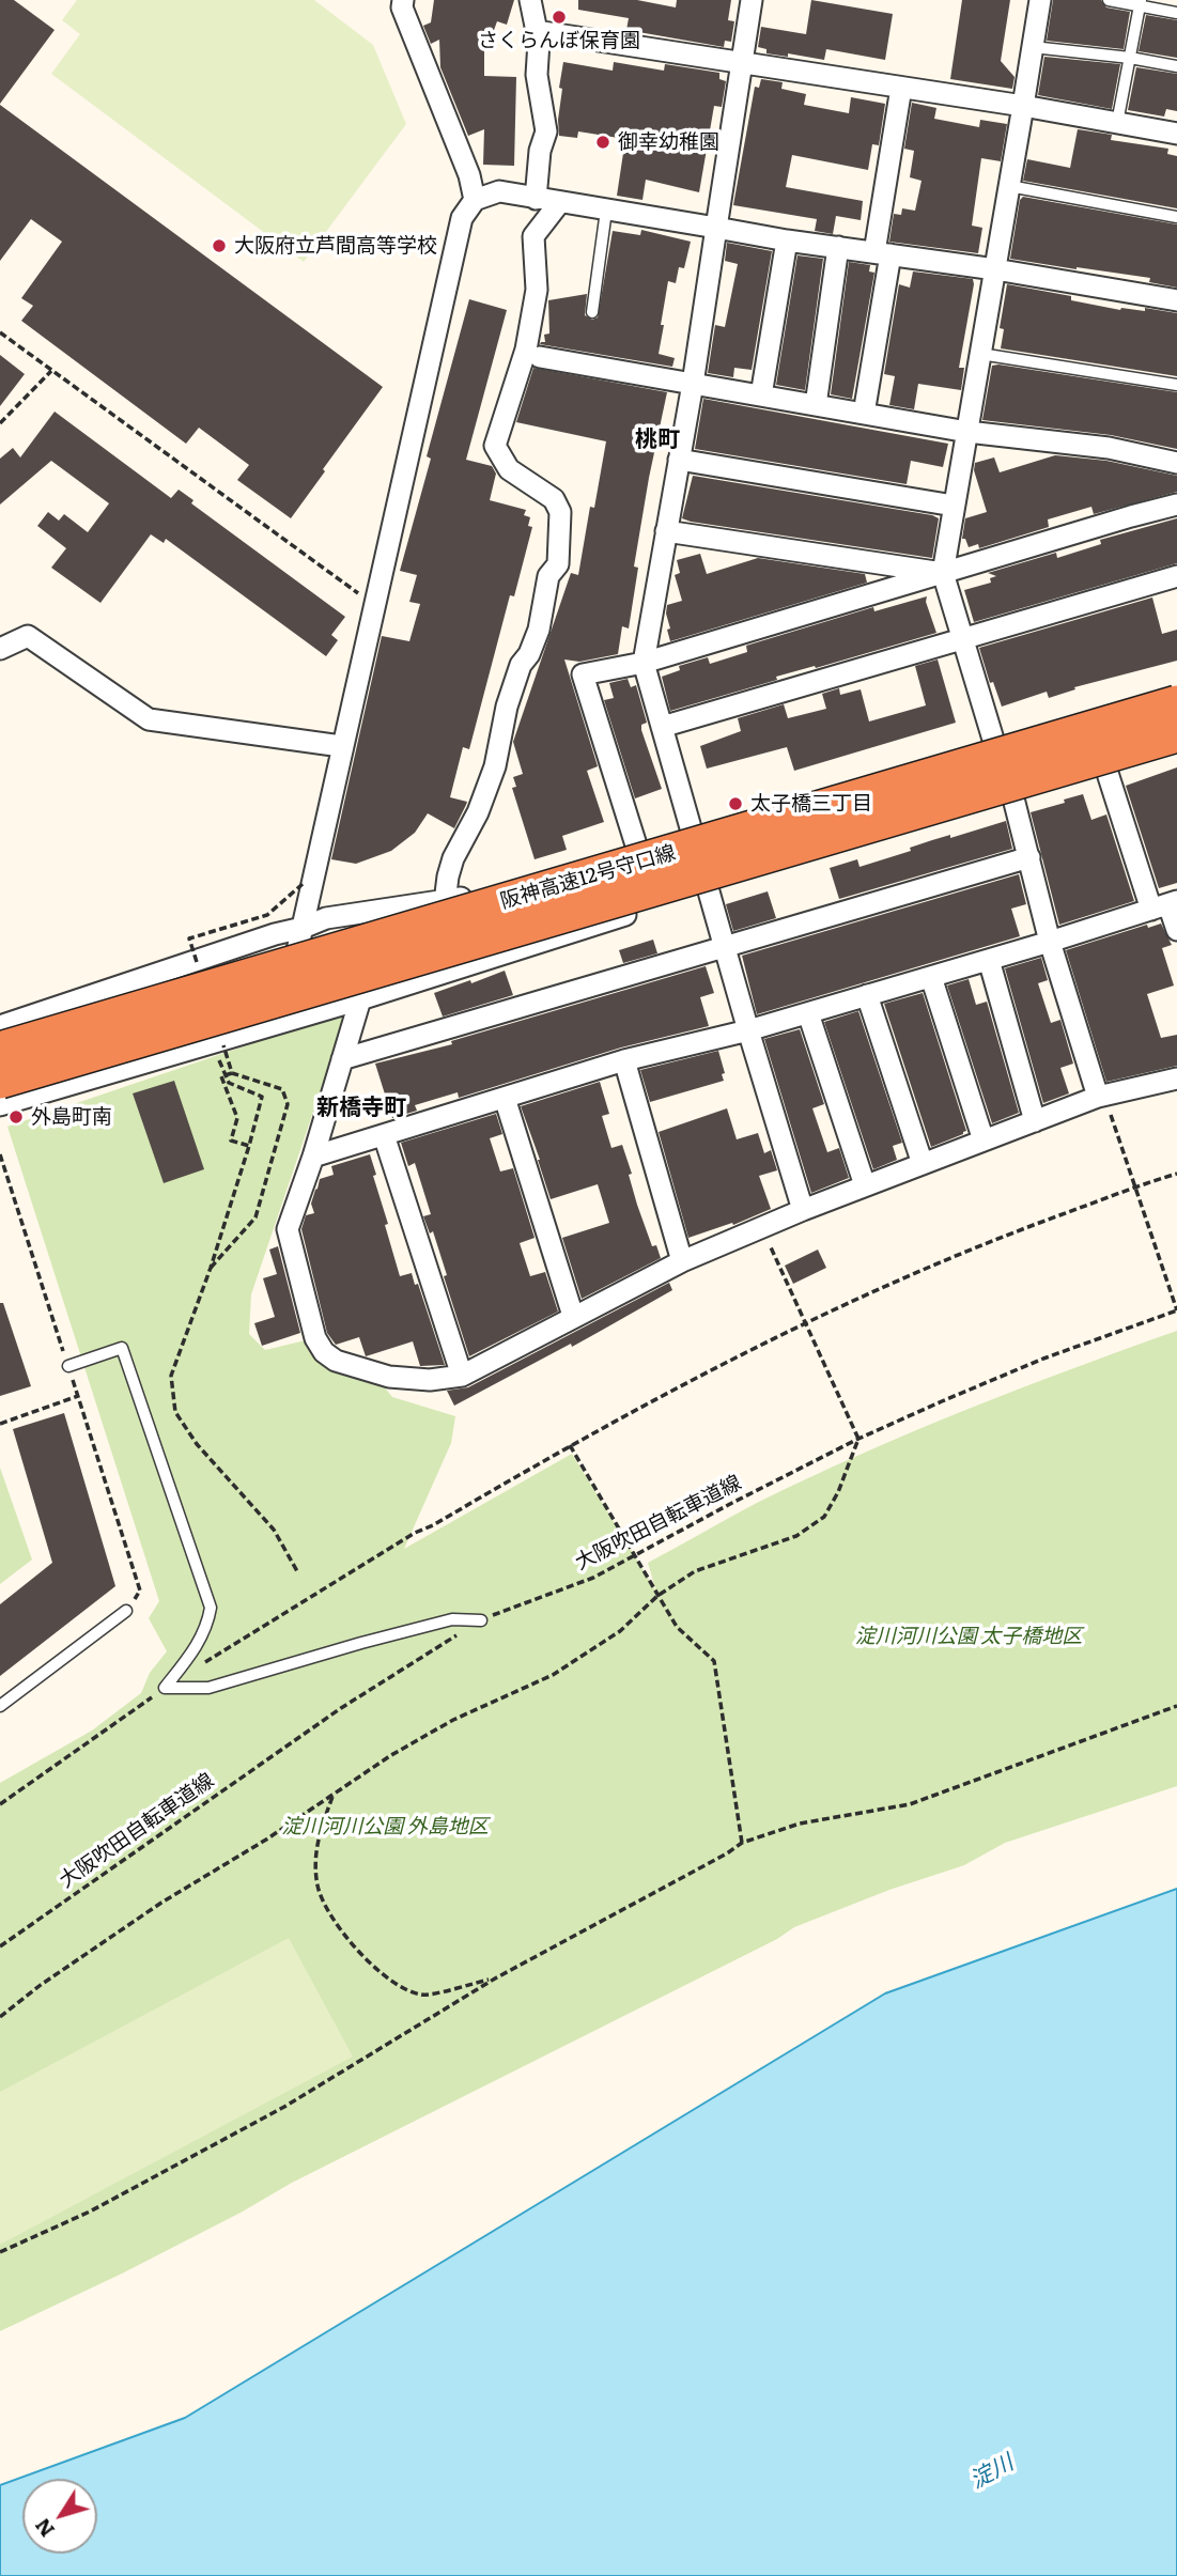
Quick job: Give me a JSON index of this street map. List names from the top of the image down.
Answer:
{
  "streets": {
    "highway": ["阪神高速12号守口線"],
    "path": ["大阪吹田自転車道線"]
  },
  "districts": ["桃町", "新橋寺町"],
  "water": ["淀川"],
  "parks": ["淀川河川公園 太子橋地区", "淀川河川公園 外島地区"],
  "places": [
    "さくらんぼ保育園",
    "御幸幼稚園",
    "大阪府立芦間高等学校",
    "太子橋三丁目",
    "外島町南"
  ],
  "north": "bottom left"
}
